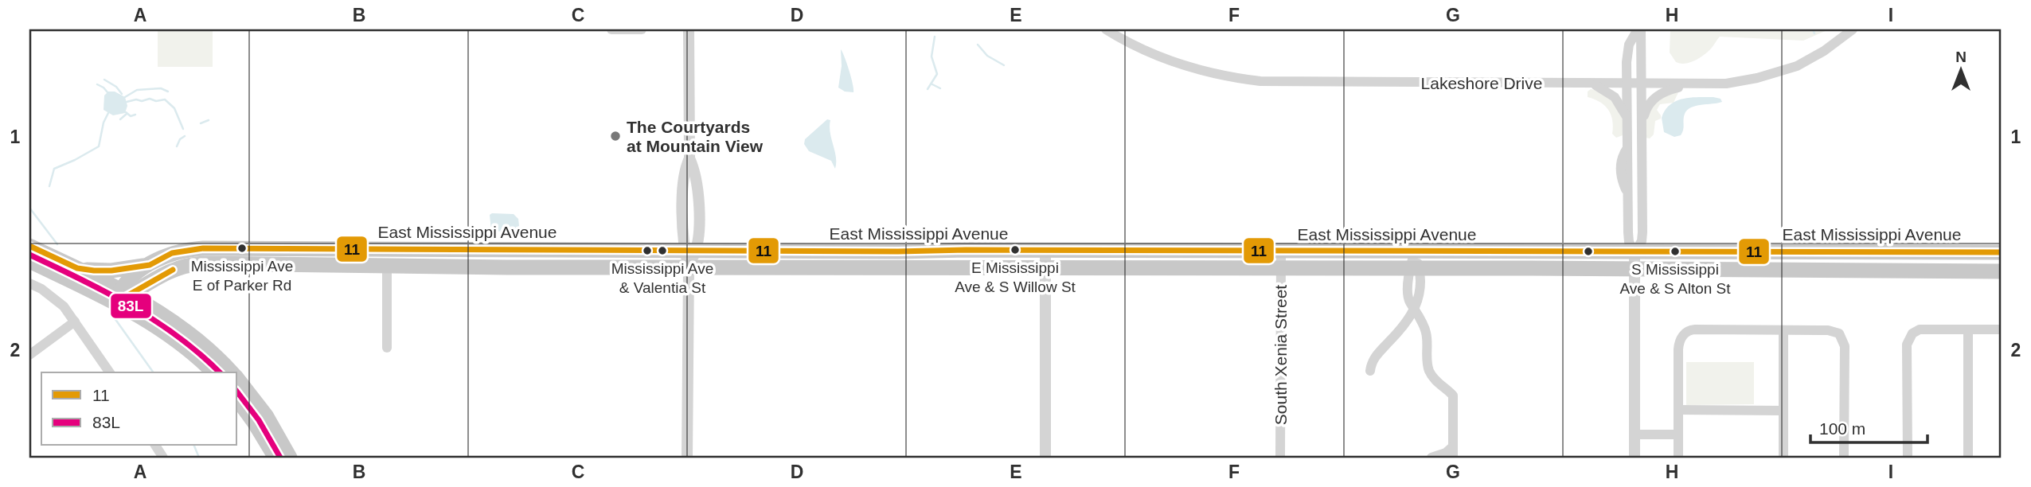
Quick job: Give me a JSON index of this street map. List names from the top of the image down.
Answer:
{
  "streets": {
    "main road": ["East Mississippi Avenue"],
    "street": ["Lakeshore Drive", "South Xenia Street"]
  },
  "crossings": [
    ["East Mississippi Avenue", "South Xenia Street"]
  ],
  "places": [
    "The Courtyards at Mountain View",
    "Mississippi Ave E of Parker Rd",
    "E Mississippi Ave & S Willow St",
    "Mississippi Ave & Valentia St",
    "S Mississippi Ave & S Alton St"
  ],
  "lines": ["transit line 11", "transit line 83L"],
  "legend": ["11", "83L"],
  "scale_bar": "100 m",
  "north": "top",
  "grid": {
    "columns": [
      "A",
      "B",
      "C",
      "D",
      "E",
      "F",
      "G",
      "H",
      "I"
    ],
    "rows": ["1", "2"]
  }
}
